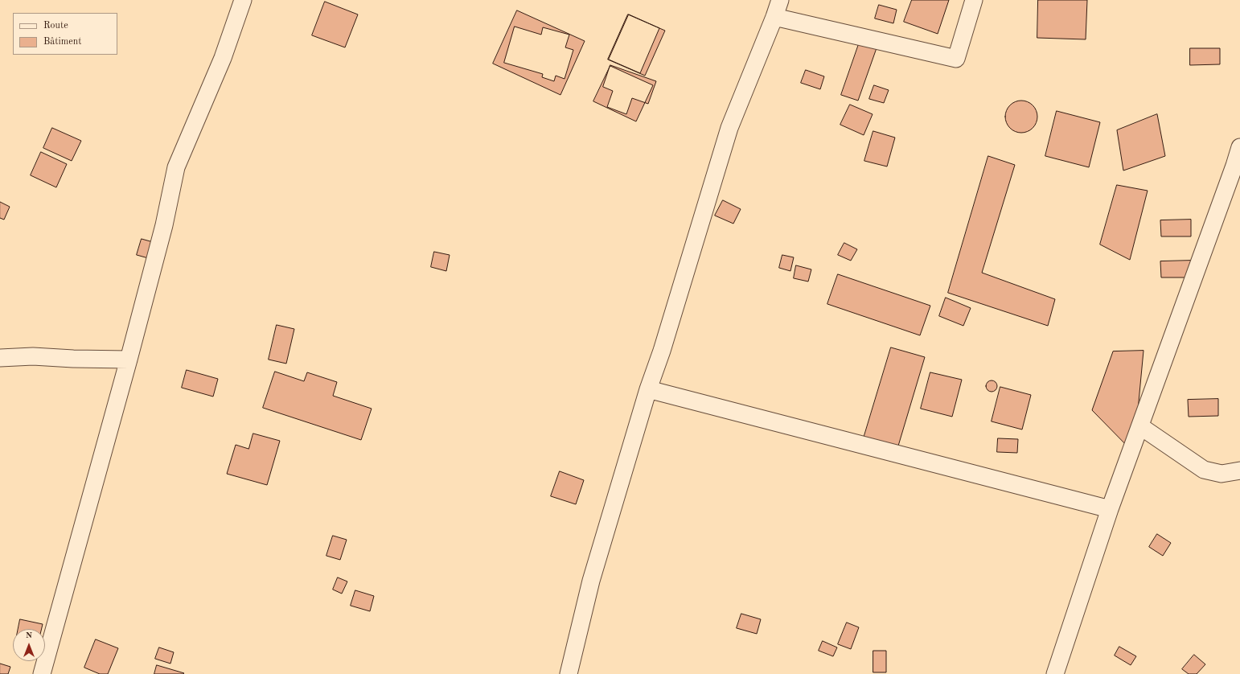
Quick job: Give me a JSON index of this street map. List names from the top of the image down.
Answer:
{
  "legend": ["Route", "Bâtiment"],
  "north": "top"
}
